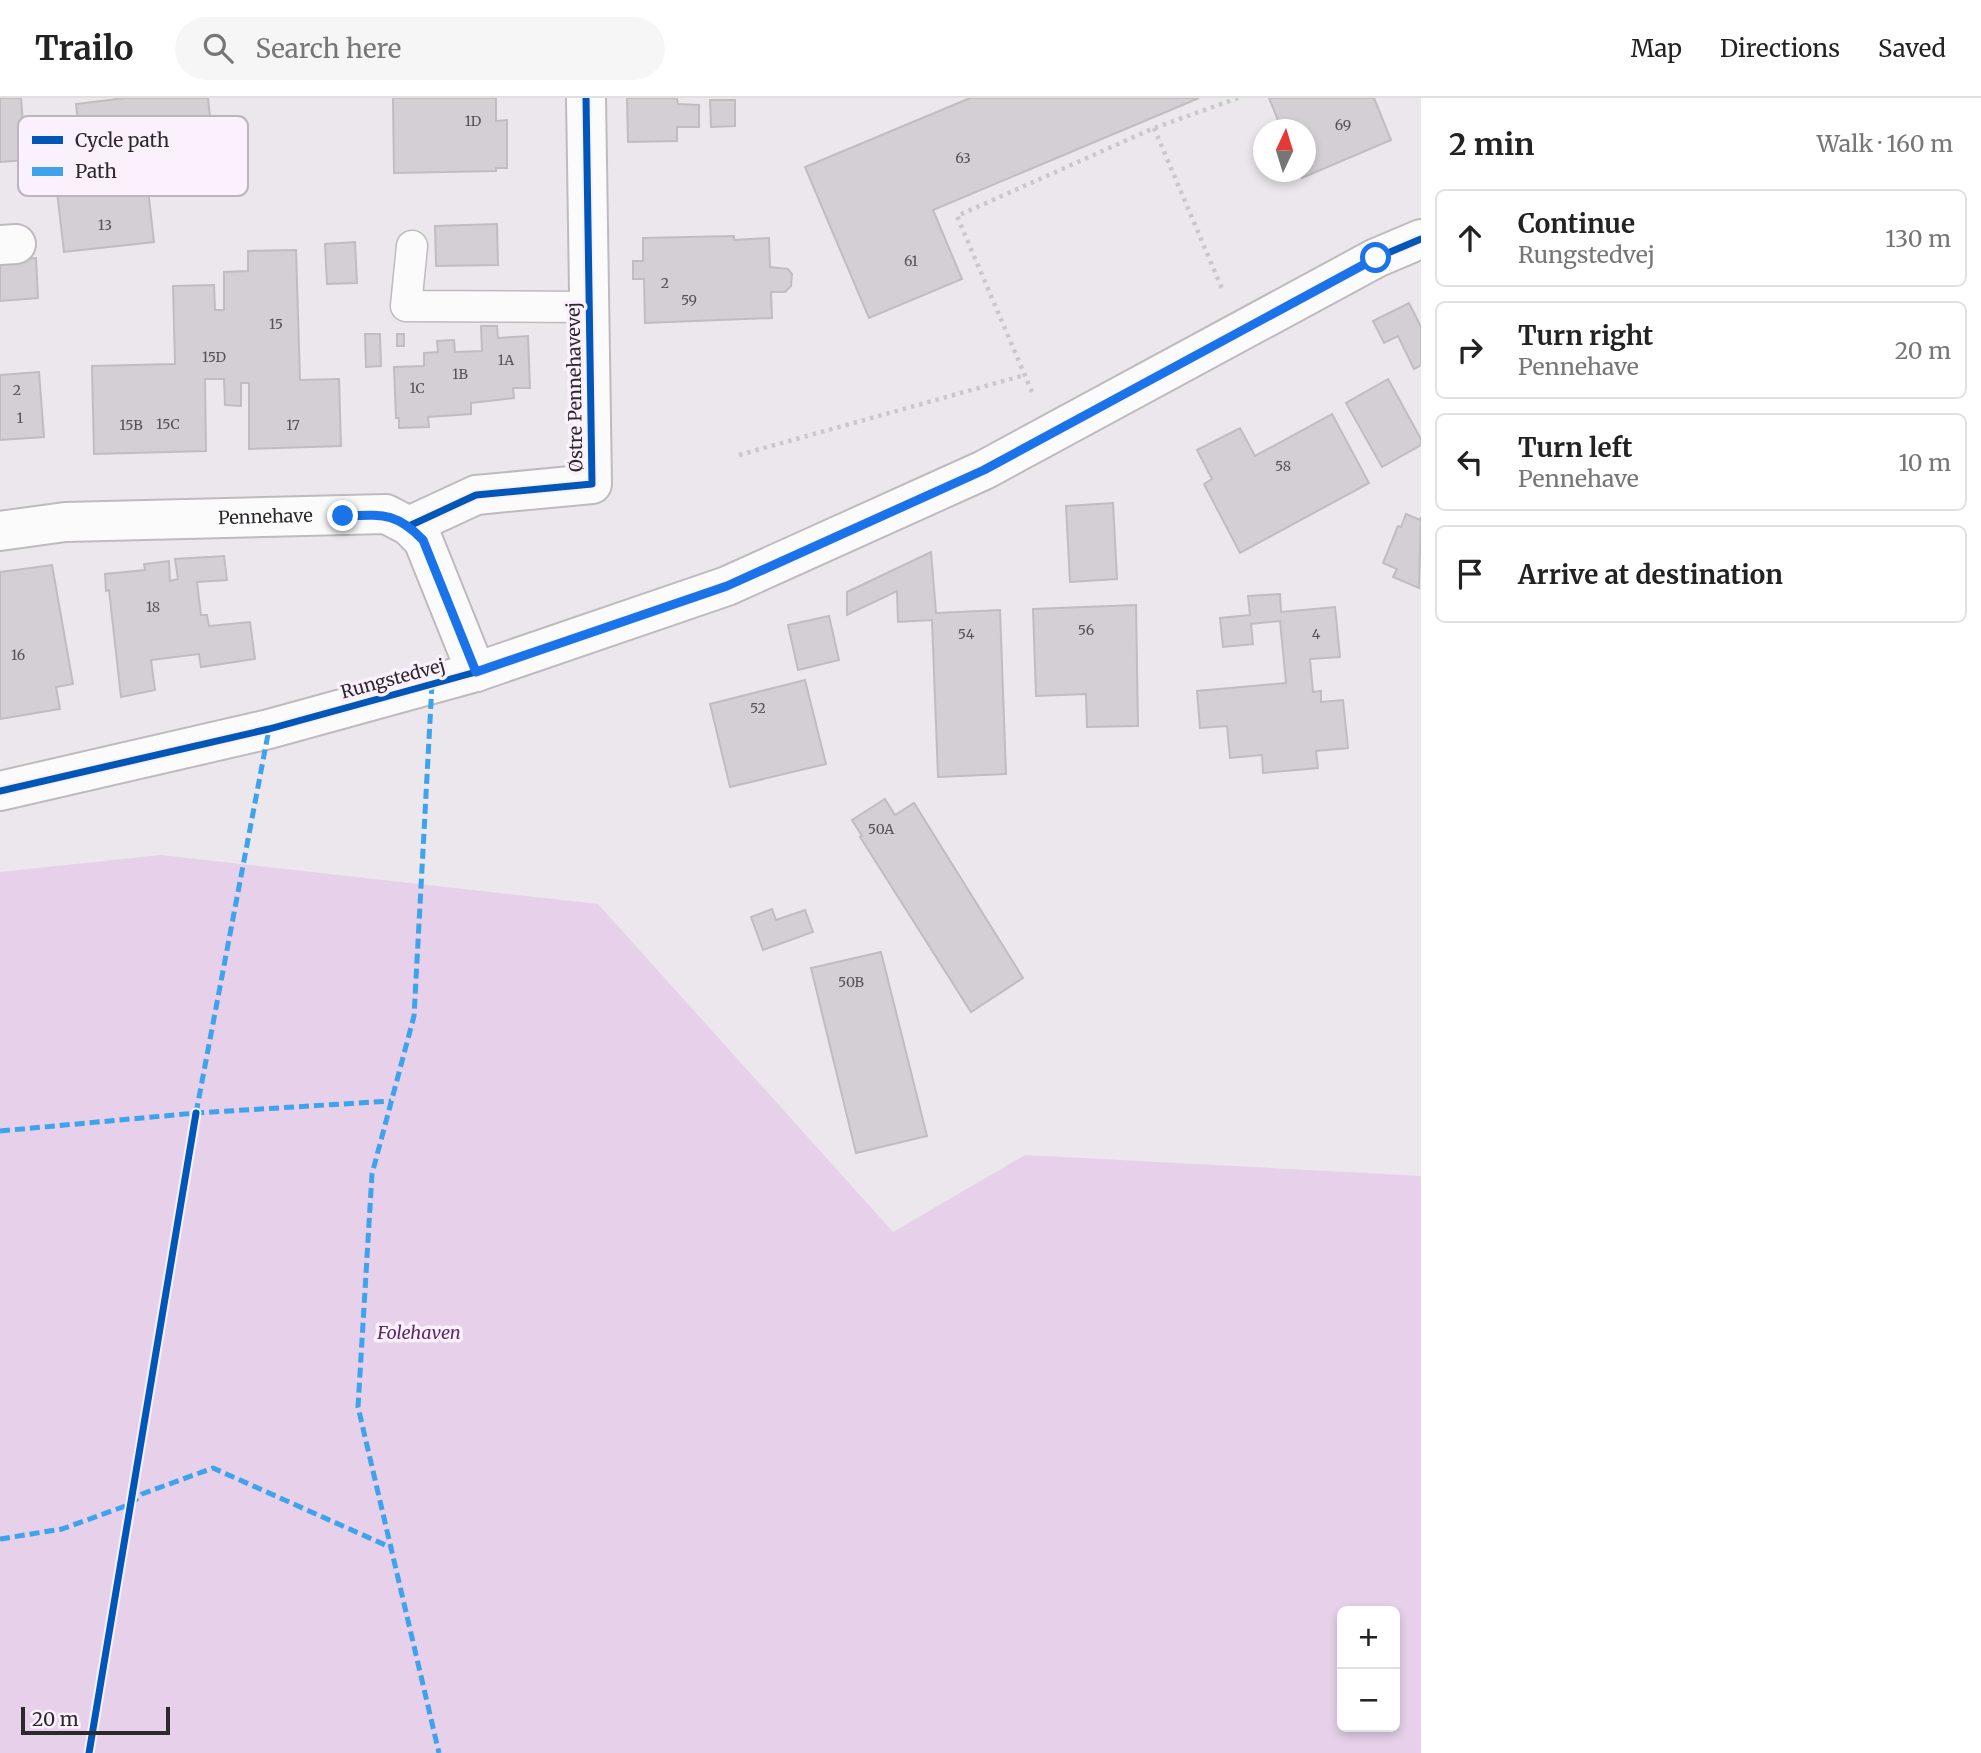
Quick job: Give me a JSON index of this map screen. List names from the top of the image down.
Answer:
{
  "streets": {
    "main road": ["Østre Pennehavevej", "Pennehave", "Rungstedvej"]
  },
  "crossings": [
    ["Østre Pennehavevej", "Pennehave"]
  ],
  "parks": ["Folehaven"],
  "house_numbers": [
    "1D",
    "69",
    "63",
    "13",
    "61",
    "2",
    "59",
    "15",
    "15D",
    "1A",
    "1B",
    "1C",
    "2",
    "1",
    "15C",
    "15B",
    "17",
    "58",
    "18",
    "56",
    "54",
    "4",
    "16",
    "52",
    "50A",
    "50B"
  ],
  "legend": ["Cycle path", "Path"],
  "scale_bar": "20 m",
  "north": "top",
  "page": {
    "header": "Trailo",
    "search": "Search here",
    "nav": ["Map", "Directions", "Saved"],
    "heading": ["2 min", "Walk · 160 m"],
    "list": [
      ["Continue", "Rungstedvej", "130 m"],
      ["Turn right", "Pennehave", "20 m"],
      ["Turn left", "Pennehave", "10 m"],
      "Arrive at destination"
    ],
    "map_buttons": ["+", "−"],
    "scale": "20 m"
  }
}
